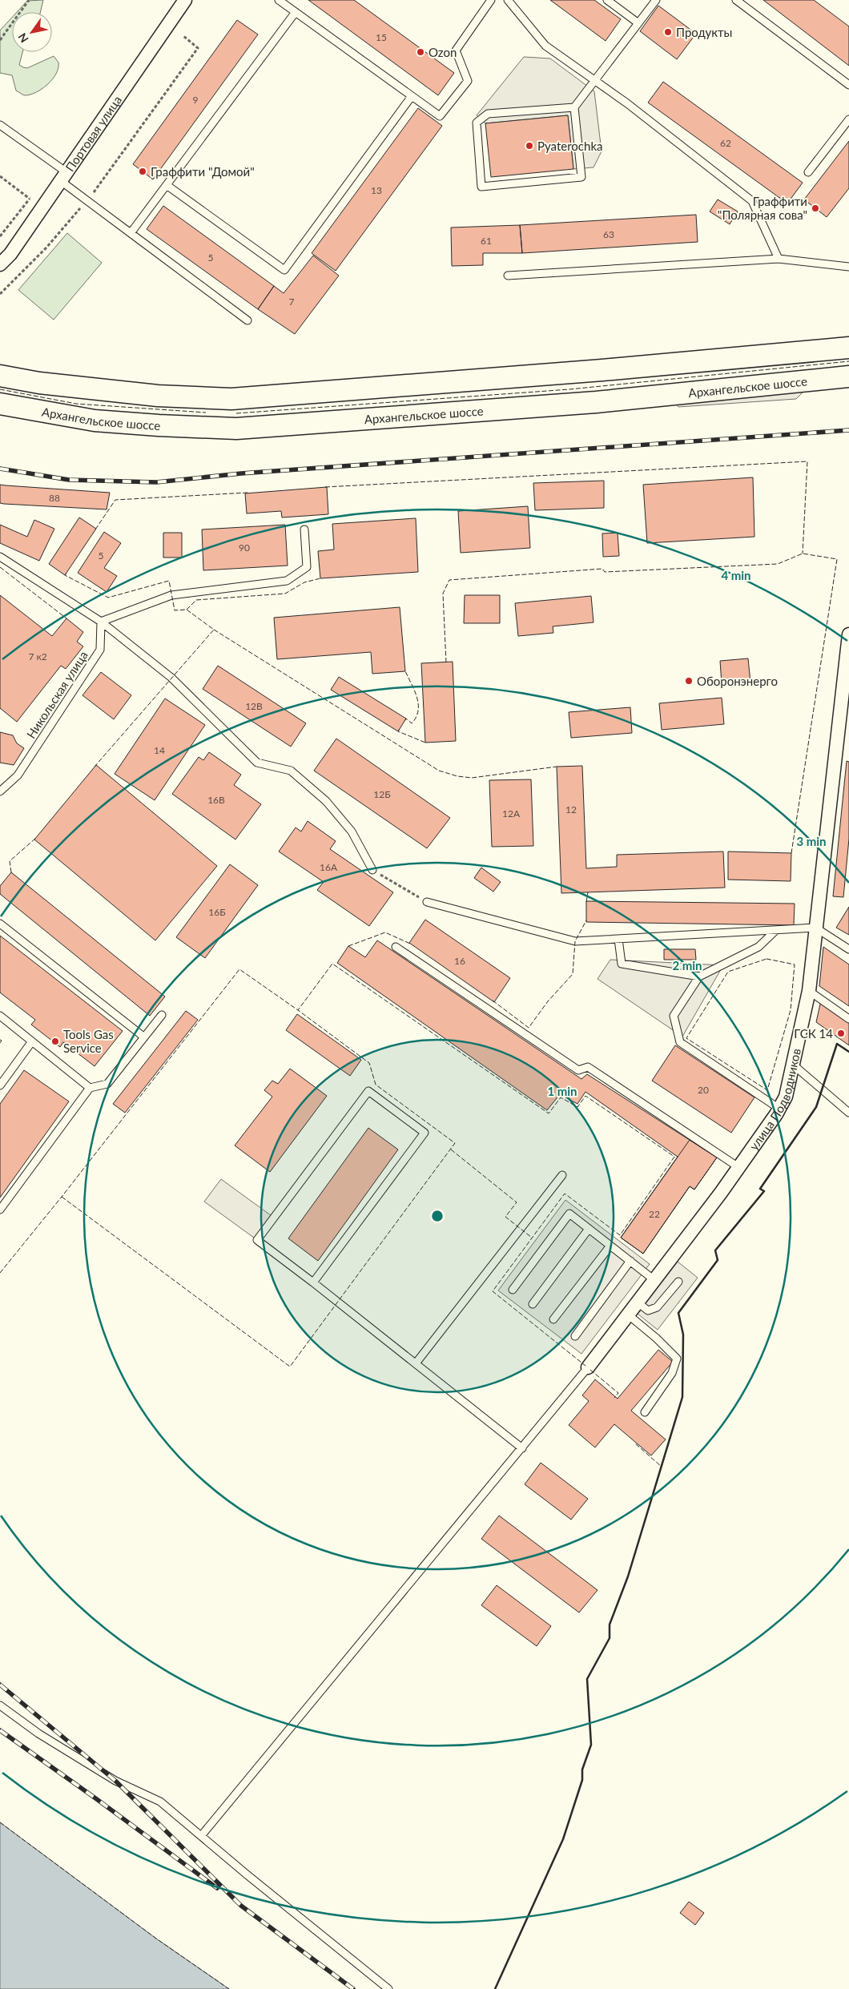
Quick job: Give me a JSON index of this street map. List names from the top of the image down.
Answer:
{
  "streets": {
    "main road": ["Архангельское шоссе"],
    "street": ["Портовая улица", "улица Подводников"],
    "lane": ["Никольская улица"]
  },
  "places": [
    "Продукты",
    "Ozon",
    "Pyaterochka",
    "Граффити \"Домой\"",
    "Граффити \"Полярная сова\"",
    "Оборонэнерго",
    "ГСК 14",
    "Tools Gas Service"
  ],
  "house_numbers": [
    "15",
    "9",
    "62",
    "13",
    "63",
    "61",
    "5",
    "7",
    "88",
    "90",
    "5",
    "7 к2",
    "12В",
    "14",
    "12Б",
    "16В",
    "12",
    "12А",
    "16А",
    "16Б",
    "16",
    "20",
    "22"
  ],
  "north": "bottom left",
  "rings": [
    "4 min",
    "3 min",
    "2 min",
    "1 min"
  ]
}
